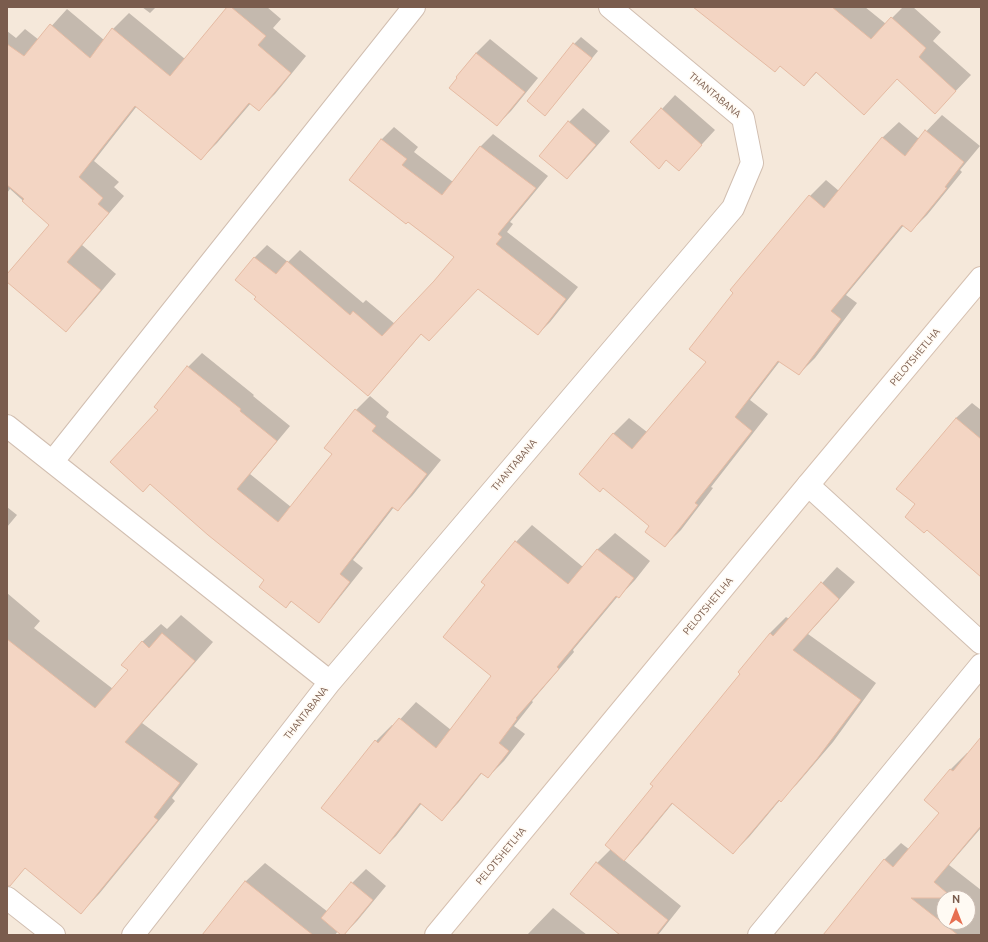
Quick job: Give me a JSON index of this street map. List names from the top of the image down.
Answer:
{
  "streets": {
    "street": ["THANTABANA", "PELOTSHETLHA"]
  },
  "north": "top"
}
